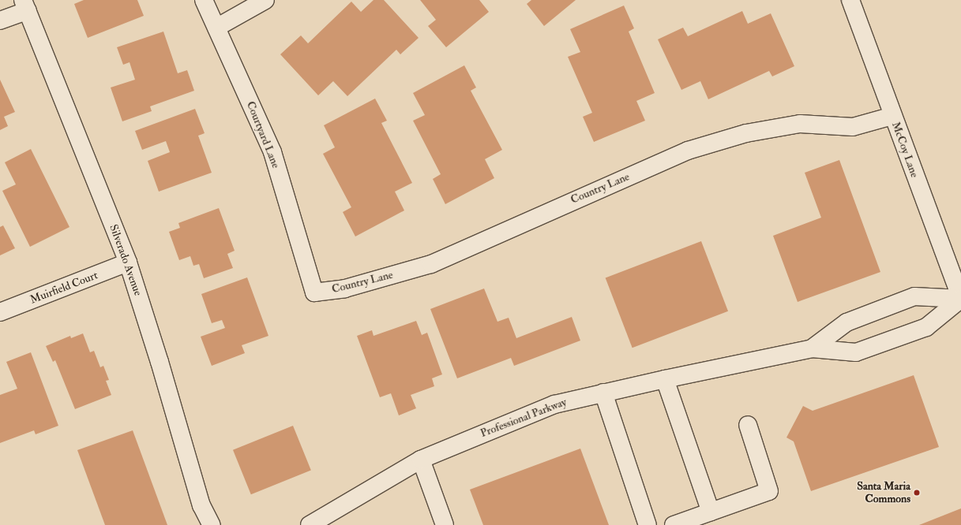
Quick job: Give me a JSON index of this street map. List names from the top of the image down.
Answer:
{
  "streets": {
    "street": [
      "Courtyard Lane",
      "McCoy Lane",
      "Country Lane",
      "Silverado Avenue",
      "Muirfield Court",
      "Professional Parkway"
    ]
  },
  "crossings": [
    ["Courtyard Lane", "Country Lane"],
    ["McCoy Lane", "Country Lane"],
    ["McCoy Lane", "Professional Parkway"],
    ["Silverado Avenue", "Muirfield Court"]
  ],
  "places": ["Santa Maria Commons"]
}
